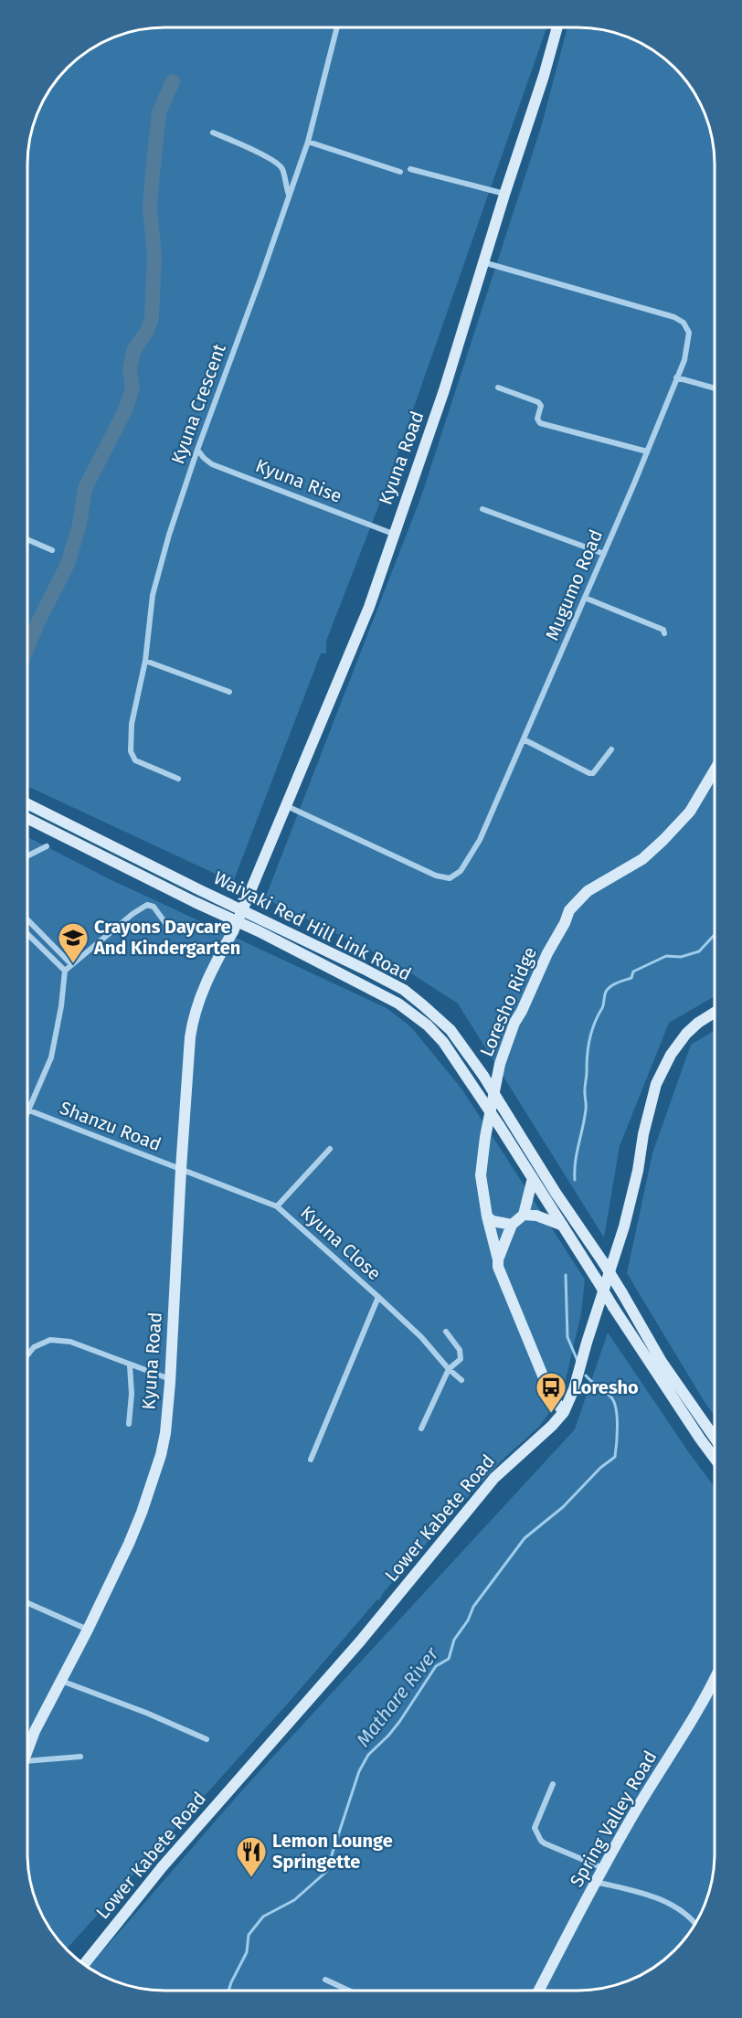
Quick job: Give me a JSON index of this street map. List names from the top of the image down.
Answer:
{
  "streets": {
    "main road": [
      "Kyuna Road",
      "Waiyaki Red Hill Link Road",
      "Loresho Ridge",
      "Lower Kabete Road",
      "Spring Valley Road"
    ],
    "street": [
      "Kyuna Crescent",
      "Kyuna Rise",
      "Mugumo Road",
      "Shanzu Road",
      "Kyuna Close"
    ]
  },
  "crossings": [
    ["Kyuna Crescent", "Kyuna Rise"],
    ["Kyuna Road", "Kyuna Rise"],
    ["Kyuna Road", "Mugumo Road"],
    ["Kyuna Road", "Shanzu Road"],
    ["Kyuna Road", "Kyuna Close"],
    ["Loresho Ridge", "Lower Kabete Road"],
    ["Shanzu Road", "Kyuna Close"]
  ],
  "water": ["Mathare River"],
  "places": {
    "school or university": ["Crayons Daycare And Kindergarten"],
    "bus stop": ["Loresho"],
    "restaurant": ["Lemon Lounge Springette"]
  }
}
